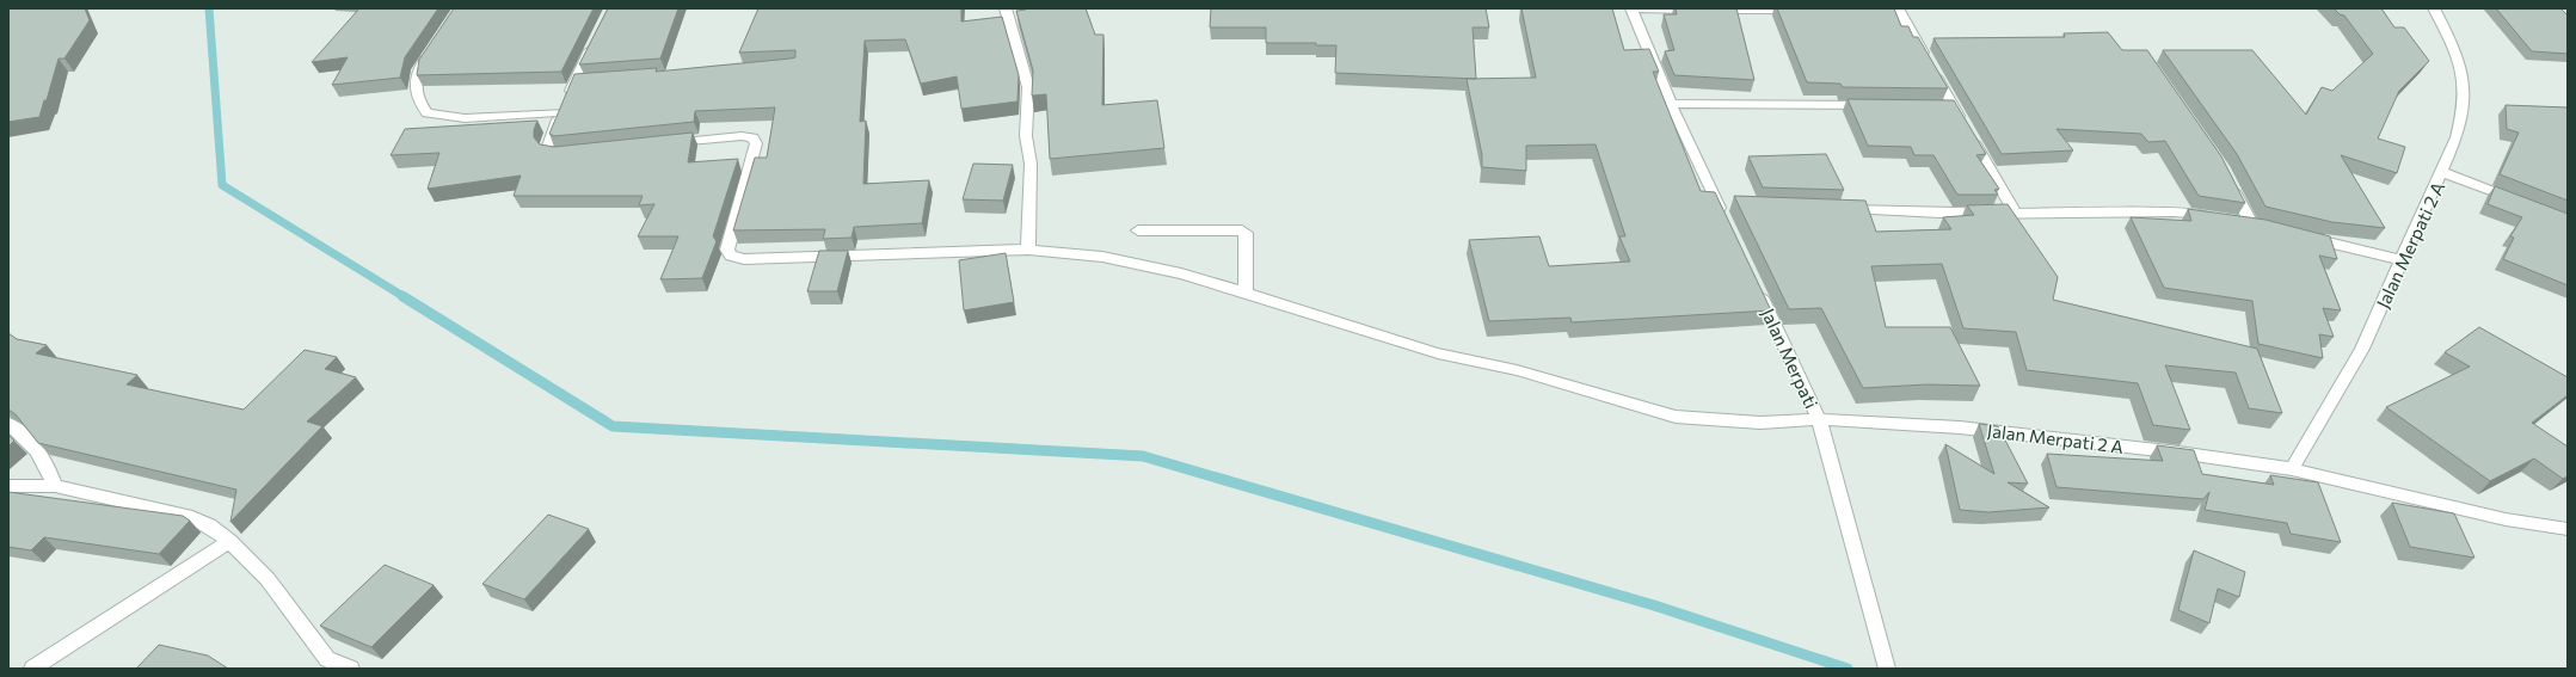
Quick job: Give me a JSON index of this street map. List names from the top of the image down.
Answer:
{
  "streets": {
    "street": ["Jalan Merpati 2 A", "Jalan Merpati"]
  },
  "crossings": [
    ["Jalan Merpati 2 A", "Jalan Merpati"]
  ]
}
